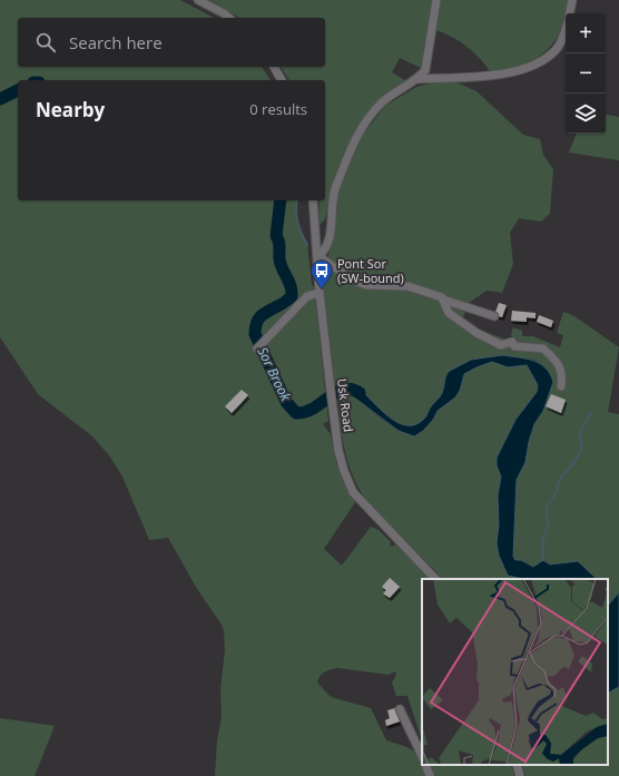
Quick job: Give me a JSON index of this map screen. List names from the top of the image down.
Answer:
{
  "streets": {
    "street": ["Usk Road"]
  },
  "water": ["Sor Brook"],
  "places": {
    "bus stop": ["Pont Sor (SW-bound)"]
  },
  "page": {
    "map_buttons": ["+", "−"],
    "search": "Search here",
    "heading": ["Nearby", "0 results"]
  }
}
